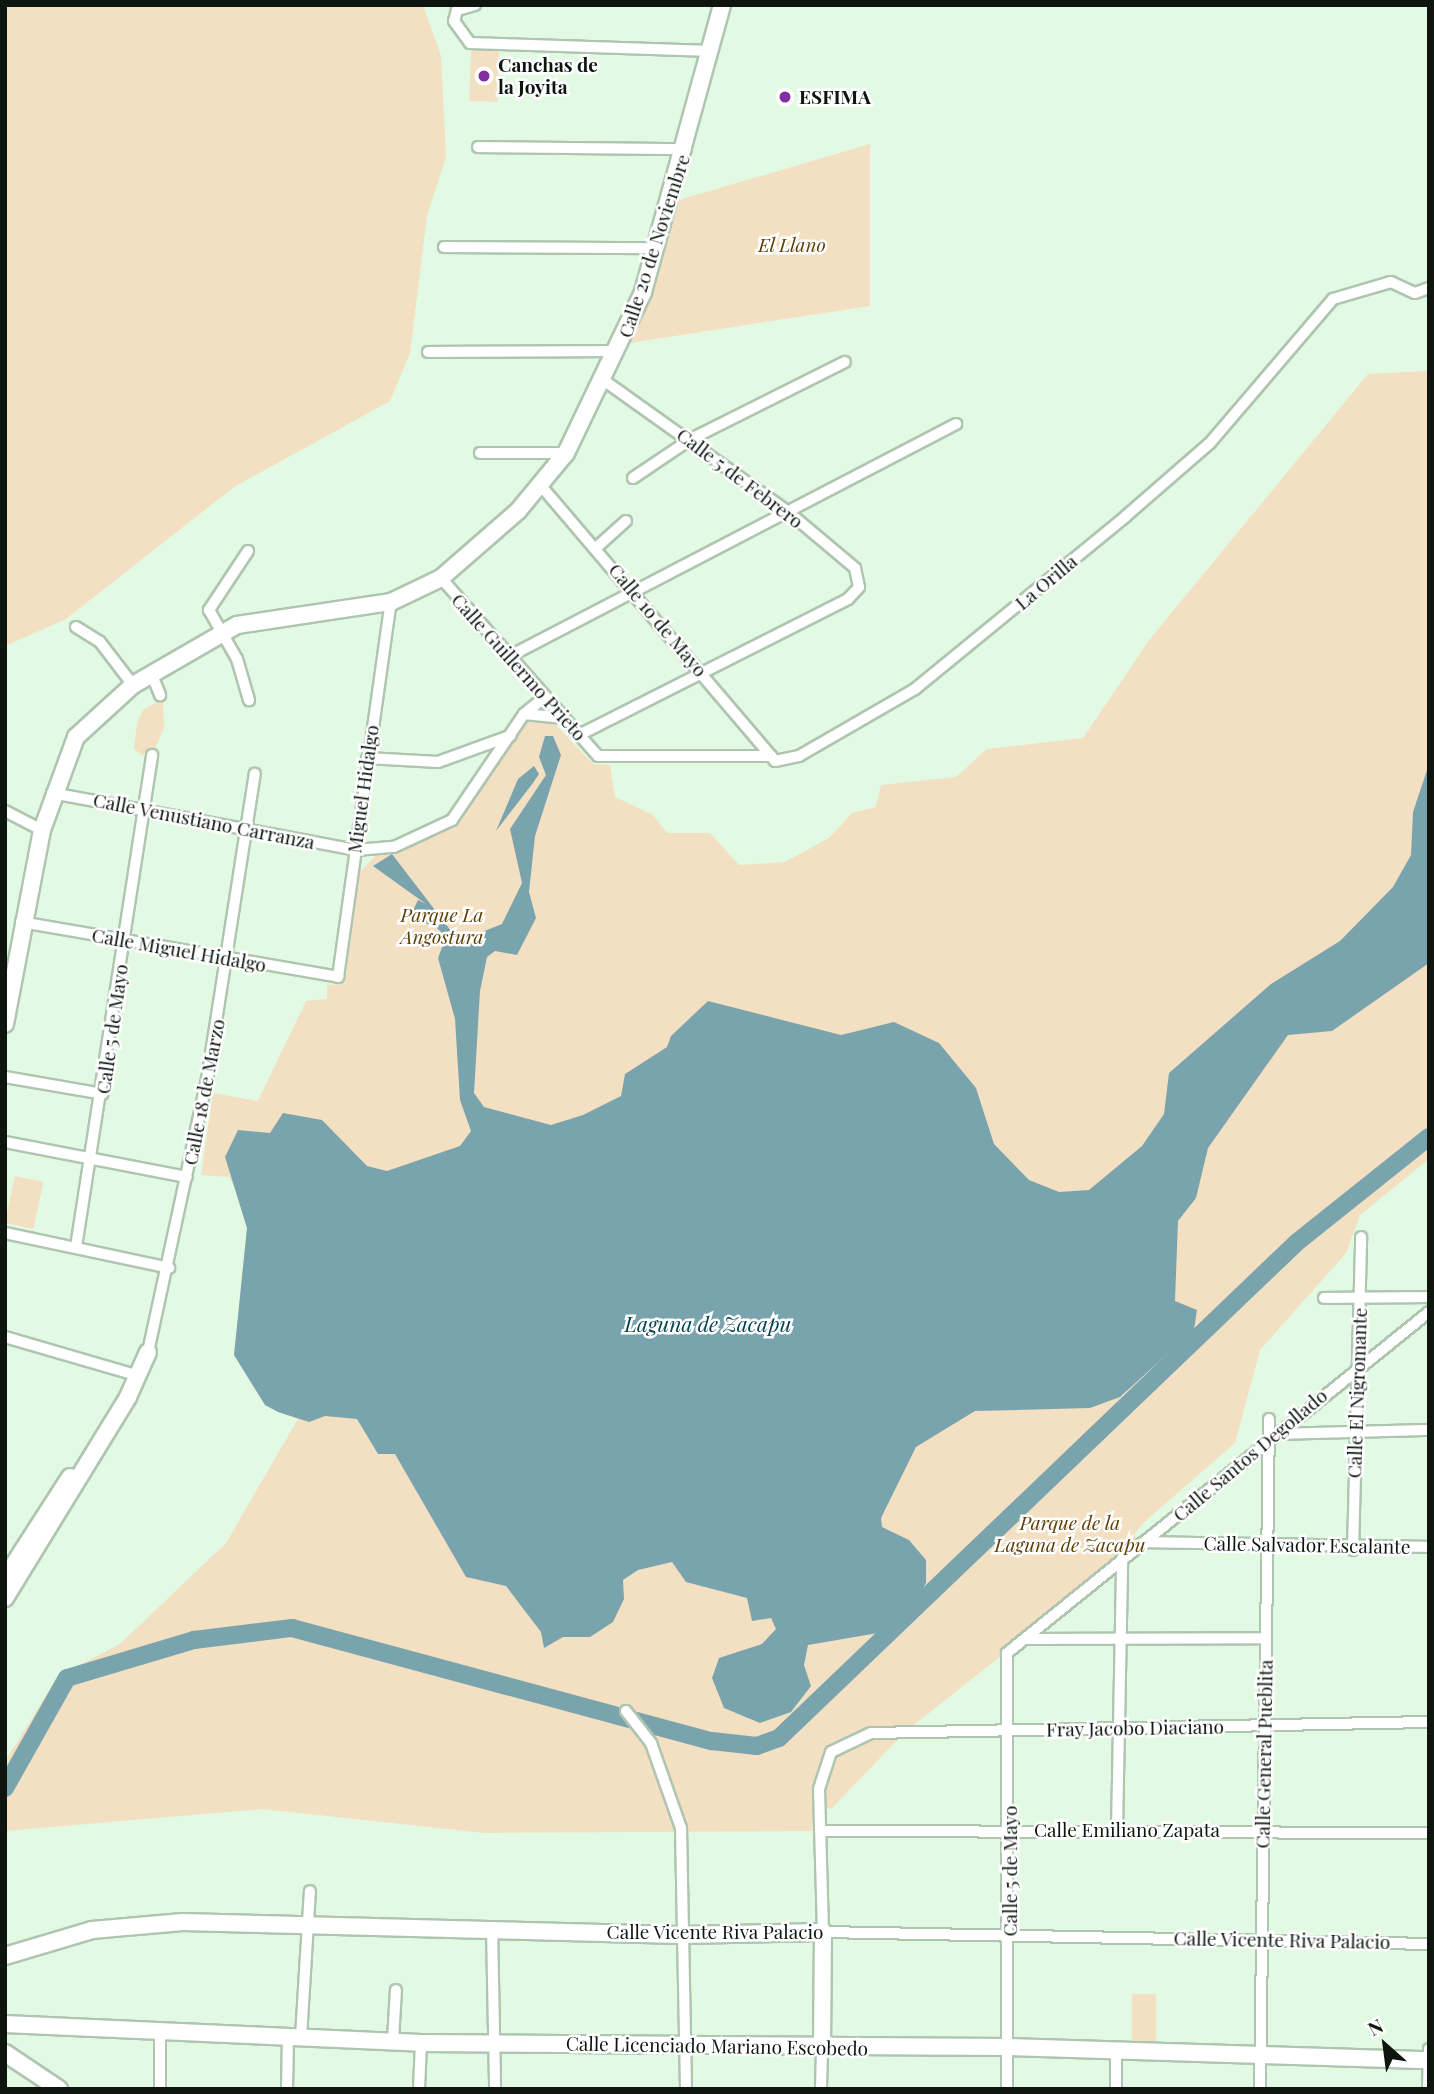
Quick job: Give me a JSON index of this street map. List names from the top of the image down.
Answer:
{
  "streets": {
    "main road": [
      "Calle 20 de Noviembre",
      "Calle 18 de Marzo",
      "Calle Vicente Riva Palacio",
      "Calle Licenciado Mariano Escobedo"
    ],
    "street": [
      "Calle 5 de Febrero",
      "La Orilla",
      "Calle 1o de Mayo",
      "Calle Guillermo Prieto",
      "Miguel Hidalgo",
      "Calle Venustiano Carranza",
      "Calle Miguel Hidalgo",
      "Calle 5 de Mayo",
      "Calle El Nigromante",
      "Calle Santos Degollado",
      "Calle Salvador Escalante",
      "Fray Jacobo Diaciano",
      "Calle General Pueblita",
      "Calle Emiliano Zapata"
    ]
  },
  "crossings": [
    ["Calle 20 de Noviembre", "Calle 5 de Febrero"],
    ["Calle 20 de Noviembre", "Calle 1o de Mayo"],
    ["Calle 20 de Noviembre", "Calle Guillermo Prieto"],
    ["Calle 20 de Noviembre", "Miguel Hidalgo"],
    ["Calle 20 de Noviembre", "Calle Venustiano Carranza"],
    ["Calle 20 de Noviembre", "Calle Miguel Hidalgo"],
    ["Calle 5 de Febrero", "Calle 1o de Mayo"],
    ["La Orilla", "Calle 1o de Mayo"],
    ["La Orilla", "Calle Guillermo Prieto"],
    ["Calle Guillermo Prieto", "Calle Venustiano Carranza"],
    ["Miguel Hidalgo", "Calle Venustiano Carranza"],
    ["Miguel Hidalgo", "Calle Miguel Hidalgo"],
    ["Calle Venustiano Carranza", "Calle 5 de Mayo"],
    ["Calle Venustiano Carranza", "Calle 18 de Marzo"],
    ["Calle Miguel Hidalgo", "Calle 5 de Mayo"],
    ["Calle Miguel Hidalgo", "Calle 18 de Marzo"],
    ["Calle 5 de Mayo", "Calle Santos Degollado"],
    ["Calle 5 de Mayo", "Fray Jacobo Diaciano"],
    ["Calle 5 de Mayo", "Calle Emiliano Zapata"],
    ["Calle 5 de Mayo", "Calle Vicente Riva Palacio"],
    ["Calle 5 de Mayo", "Calle Licenciado Mariano Escobedo"],
    ["Calle El Nigromante", "Calle Santos Degollado"],
    ["Calle El Nigromante", "Calle Salvador Escalante"],
    ["Calle Santos Degollado", "Calle Salvador Escalante"],
    ["Calle Santos Degollado", "Calle General Pueblita"],
    ["Calle Salvador Escalante", "Calle General Pueblita"],
    ["Fray Jacobo Diaciano", "Calle General Pueblita"],
    ["Fray Jacobo Diaciano", "Calle Emiliano Zapata"],
    ["Fray Jacobo Diaciano", "Calle Vicente Riva Palacio"],
    ["Calle General Pueblita", "Calle Emiliano Zapata"],
    ["Calle General Pueblita", "Calle Vicente Riva Palacio"],
    ["Calle General Pueblita", "Calle Licenciado Mariano Escobedo"]
  ],
  "water": ["Laguna de Zacapu"],
  "parks": ["El Llano", "Parque La Angostura", "Parque de la Laguna de Zacapu"],
  "places": ["Canchas de la Joyita", "ESFIMA"],
  "north": "top left"
}
